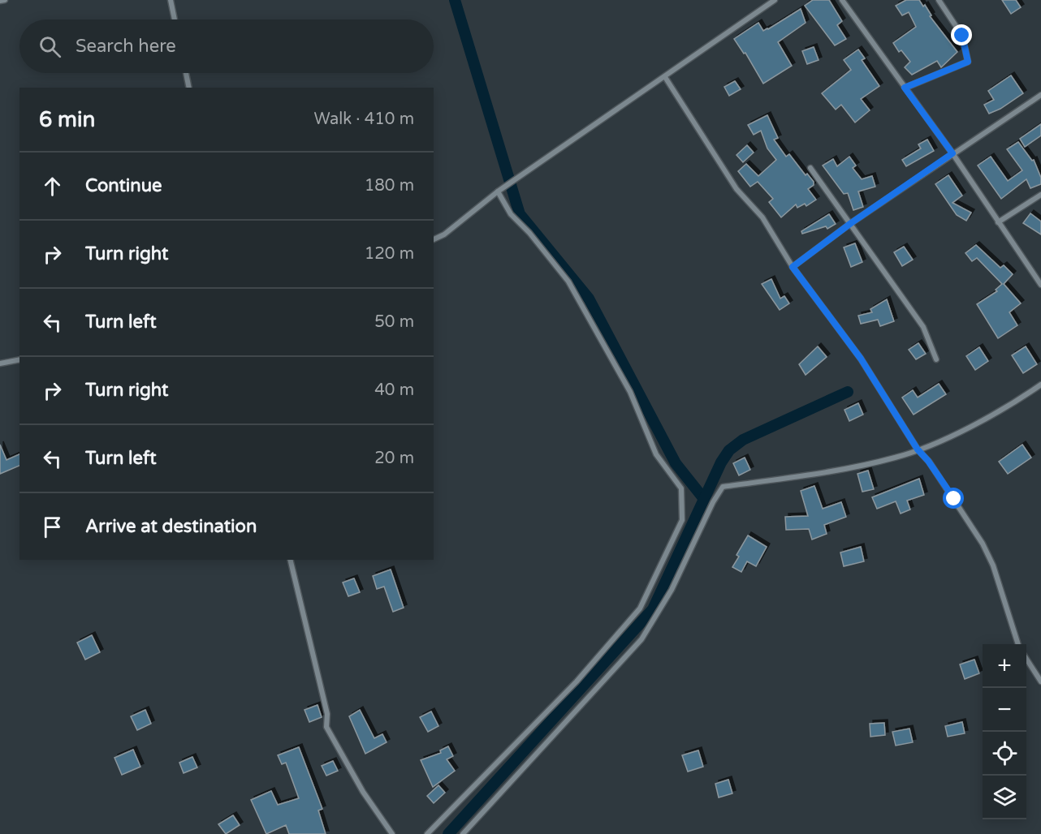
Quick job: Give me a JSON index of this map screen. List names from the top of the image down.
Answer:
{
  "page": {
    "search": "Search here",
    "heading": ["6 min", "Walk · 410 m"],
    "list": [
      ["Continue", "180 m"],
      ["Turn right", "120 m"],
      ["Turn left", "50 m"],
      ["Turn right", "40 m"],
      ["Turn left", "20 m"],
      "Arrive at destination"
    ],
    "map_buttons": ["+", "−"]
  }
}
